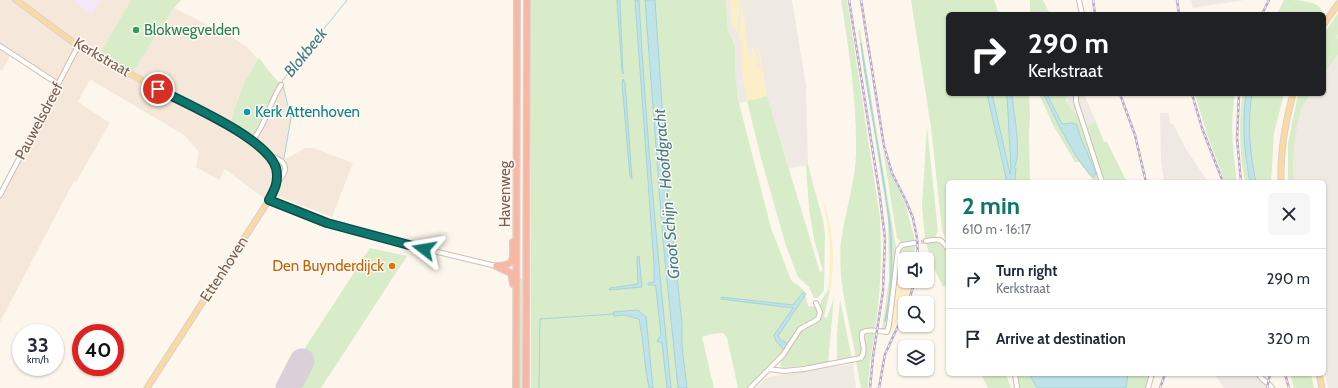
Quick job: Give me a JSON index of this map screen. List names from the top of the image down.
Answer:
{
  "streets": {
    "highway": ["Havenweg"],
    "main road": ["Kerkstraat", "Ettenhoven"],
    "street": ["Pauwelsdreef"]
  },
  "crossings": [
    ["Kerkstraat", "Pauwelsdreef"],
    ["Kerkstraat", "Ettenhoven"]
  ],
  "water": ["Blokbeek", "Groot Schijn - Hoofdgracht"],
  "places": ["Blokwegvelden", "Kerk Attenhoven", "Den Buynderdijck"],
  "page": {
    "turn": ["290 m", "Kerkstraat"],
    "heading": ["2 min", "610 m · 16:17"],
    "list": [
      {
        "name": "Turn right",
        "note": "Kerkstraat",
        "value": "290 m"
      },
      {
        "name": "Arrive at destination",
        "value": "320 m"
      }
    ],
    "speed": "33 km/h",
    "limit": "40"
  }
}
